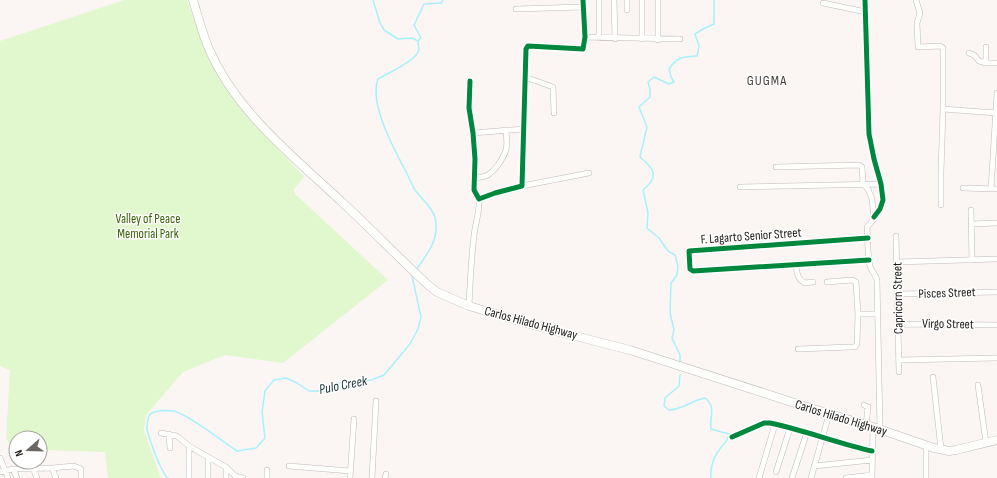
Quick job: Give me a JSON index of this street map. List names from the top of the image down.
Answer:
{
  "streets": {
    "main road": ["Carlos Hilado Highway"],
    "street": [
      "F. Lagarto Senior Street",
      "Pisces Street",
      "Capricorn Street",
      "Virgo Street"
    ]
  },
  "crossings": [
    ["Pisces Street", "Capricorn Street"],
    ["Capricorn Street", "Virgo Street"]
  ],
  "districts": ["GUGMA"],
  "water": ["Pulo Creek"],
  "parks": ["Valley of Peace Memorial Park"],
  "north": "left"
}
